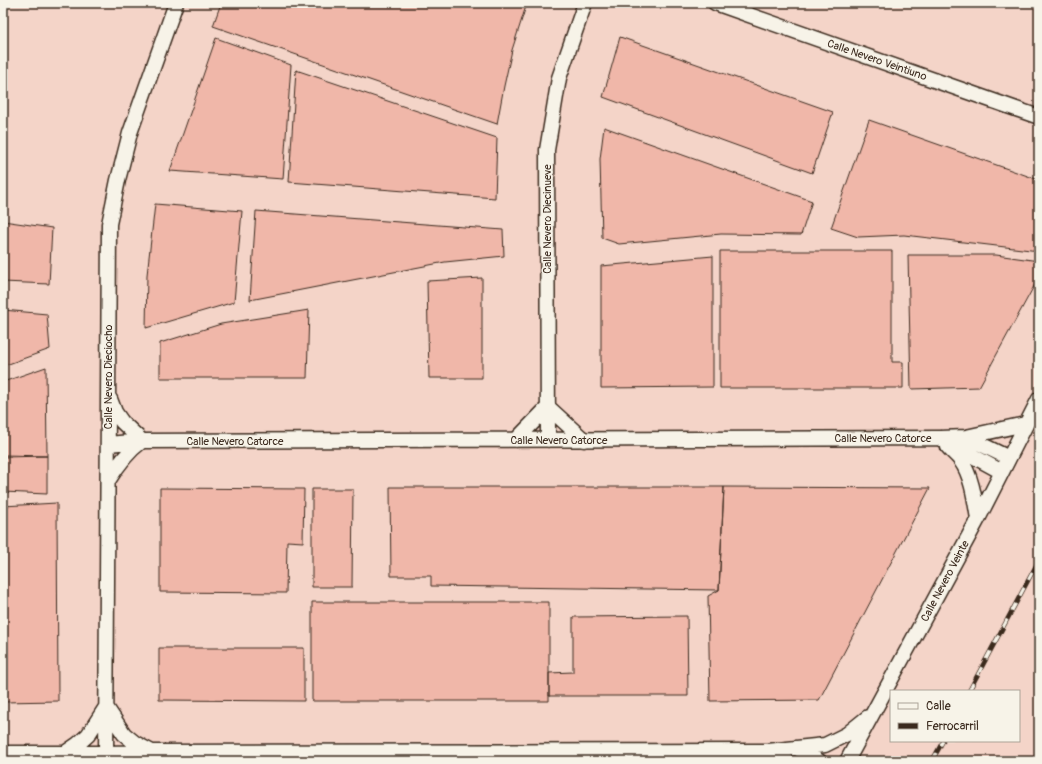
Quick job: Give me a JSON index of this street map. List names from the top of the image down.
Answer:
{
  "streets": {
    "street": [
      "Calle Nevero Veintiuno",
      "Calle Nevero Diecinueve",
      "Calle Nevero Dieciocho",
      "Calle Nevero Catorce",
      "Calle Nevero Veinte"
    ]
  },
  "crossings": [
    ["Calle Nevero Diecinueve", "Calle Nevero Catorce"],
    ["Calle Nevero Dieciocho", "Calle Nevero Catorce"],
    ["Calle Nevero Catorce", "Calle Nevero Veinte"]
  ],
  "legend": ["Calle", "Ferrocarril"]
}
